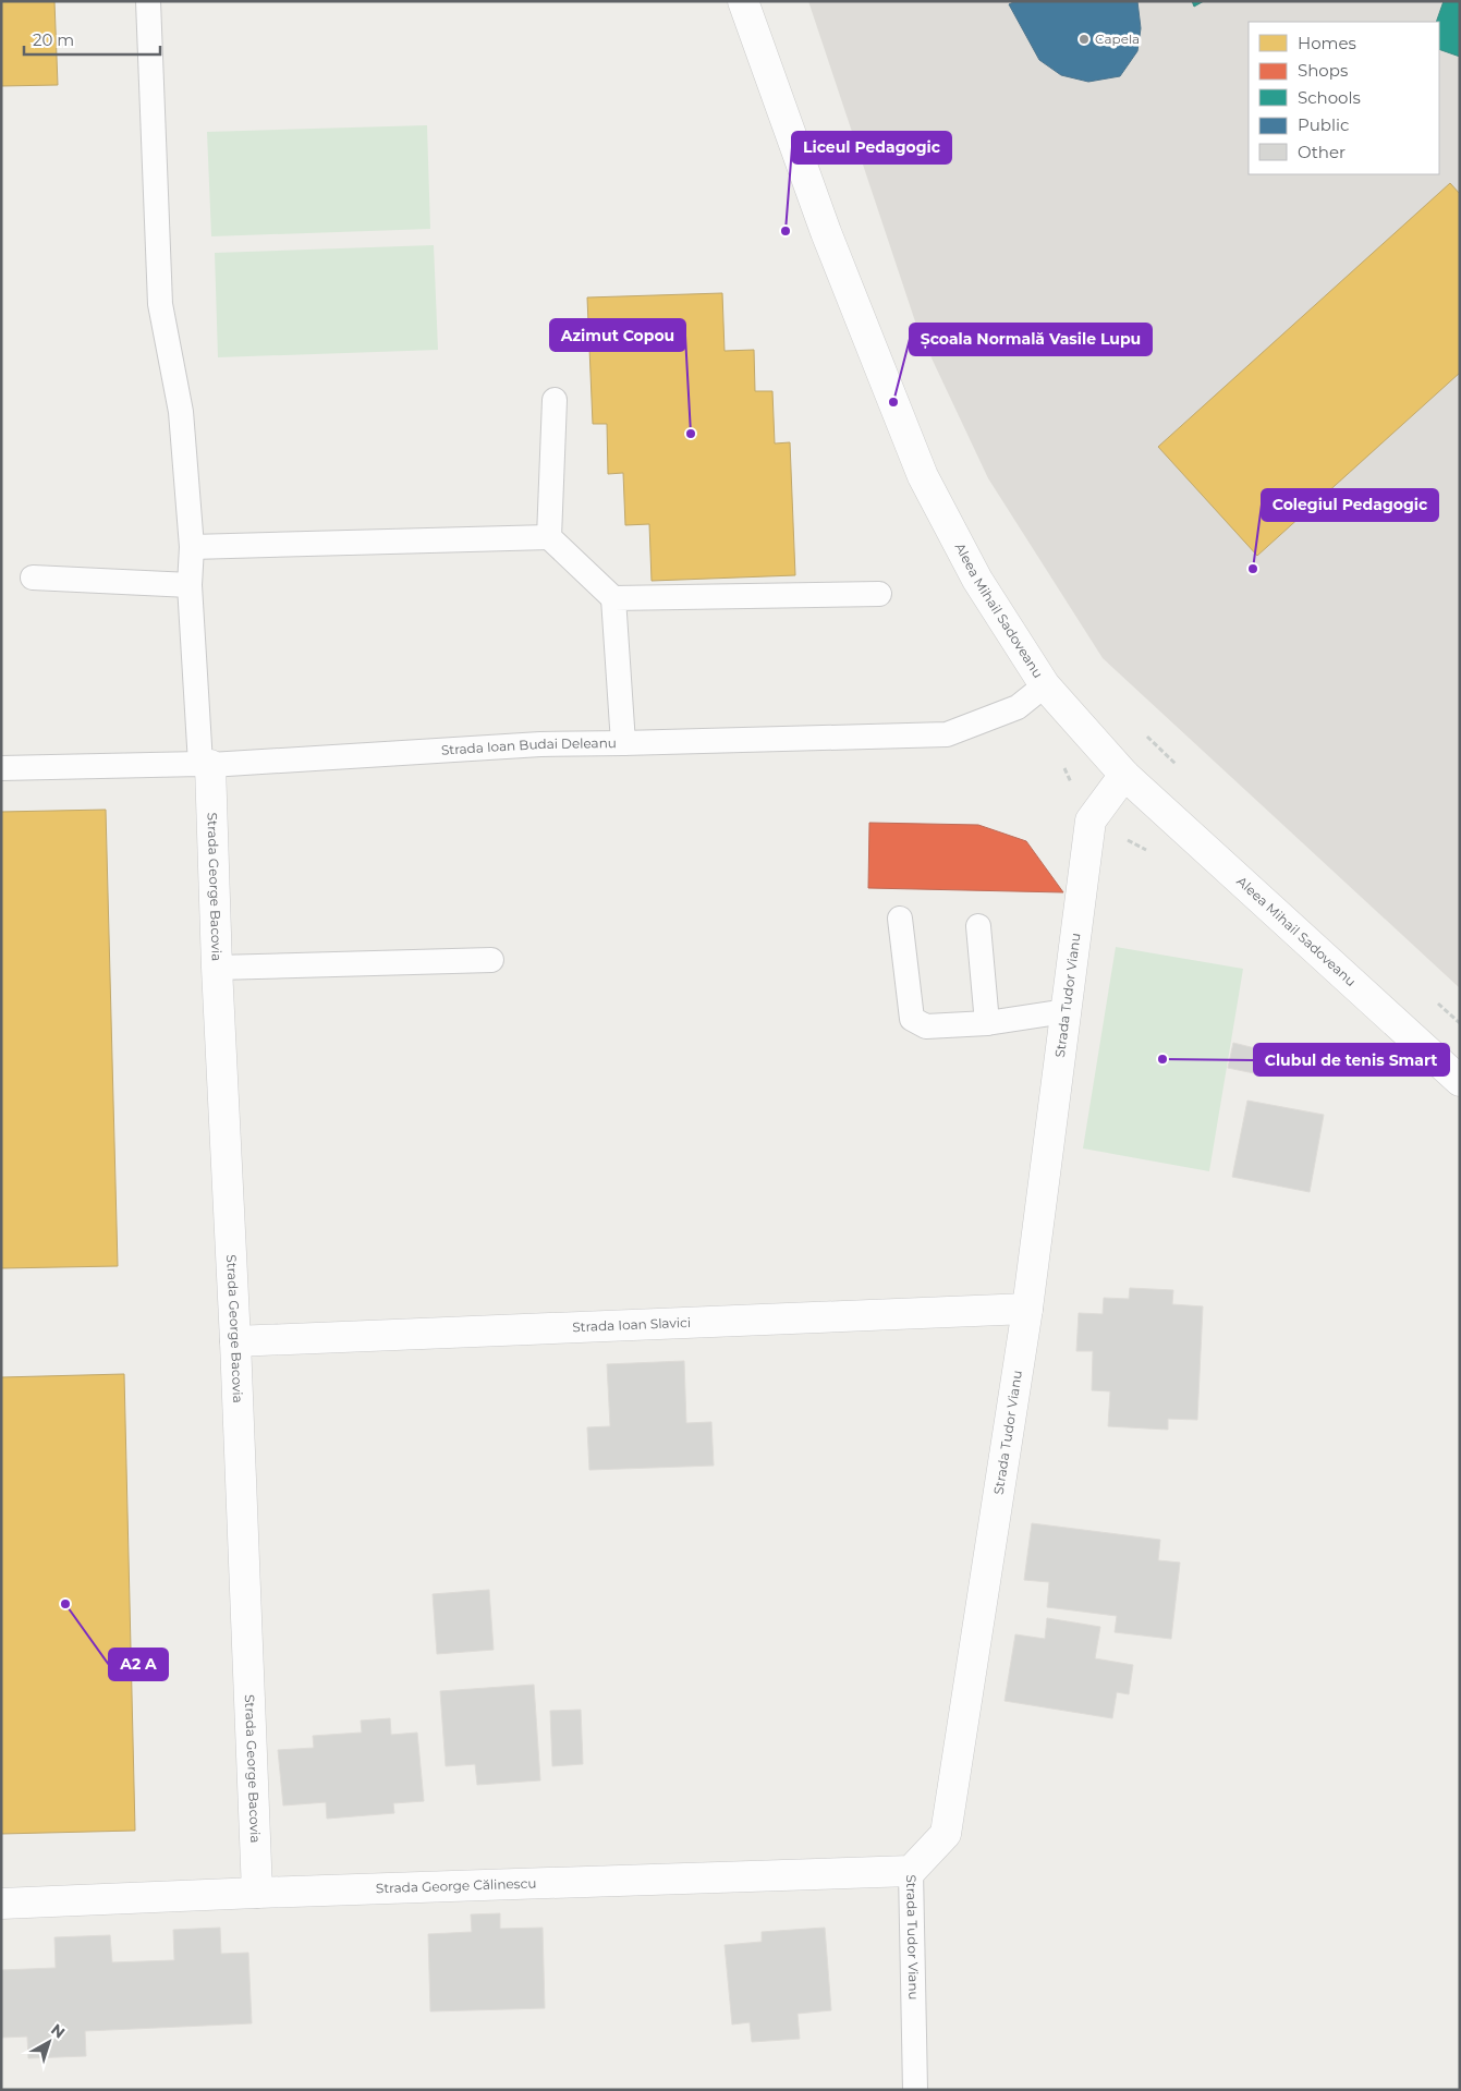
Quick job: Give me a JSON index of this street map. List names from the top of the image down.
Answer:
{
  "streets": {
    "street": [
      "Aleea Mihail Sadoveanu",
      "Strada George Bacovia",
      "Strada Tudor Vianu",
      "Strada Ioan Slavici",
      "Strada George Călinescu"
    ],
    "lane": ["Strada Ioan Budai Deleanu"]
  },
  "crossings": [
    ["Aleea Mihail Sadoveanu", "Strada Ioan Budai Deleanu"],
    ["Aleea Mihail Sadoveanu", "Strada Tudor Vianu"],
    ["Strada Ioan Budai Deleanu", "Strada George Bacovia"],
    ["Strada George Bacovia", "Strada Ioan Slavici"],
    ["Strada George Bacovia", "Strada George Călinescu"],
    ["Strada Tudor Vianu", "Strada Ioan Slavici"],
    ["Strada Tudor Vianu", "Strada George Călinescu"]
  ],
  "places": [
    "Capela",
    "Liceul Pedagogic",
    "Școala Normală Vasile Lupu",
    "Azimut Copou",
    "Colegiul Pedagogic",
    "Clubul de tenis Smart",
    "A2 A"
  ],
  "legend": [
    "Homes",
    "Shops",
    "Schools",
    "Public",
    "Other"
  ],
  "scale_bar": "20 m",
  "north": "top right"
}
